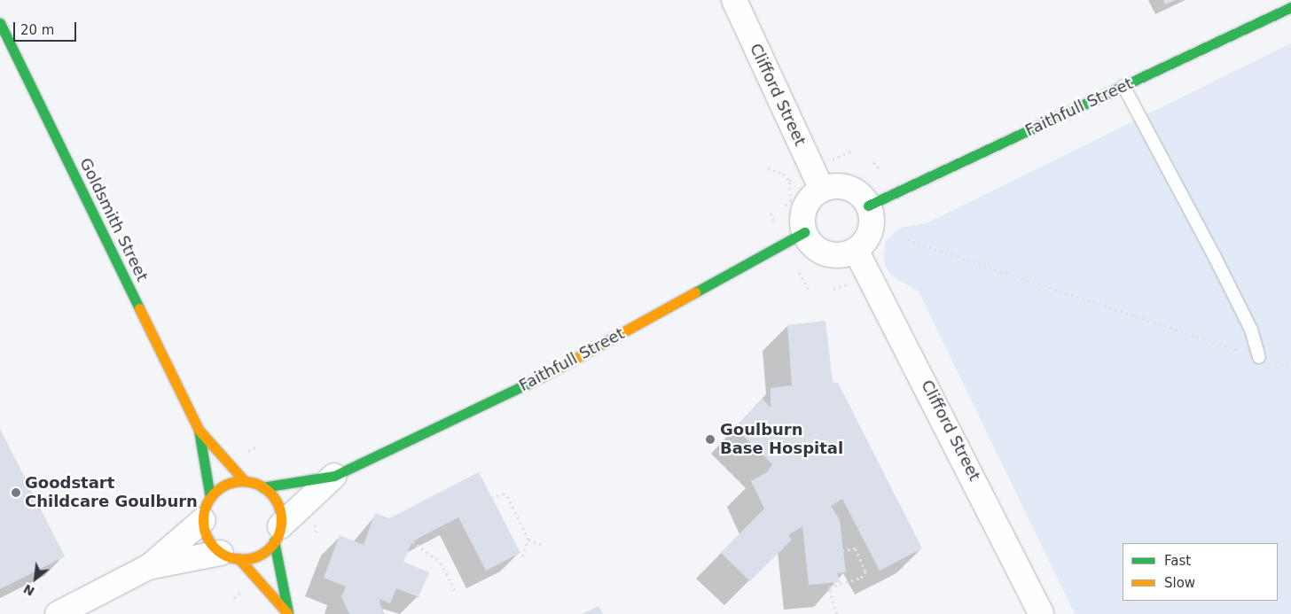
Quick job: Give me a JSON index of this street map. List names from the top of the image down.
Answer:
{
  "streets": {
    "street": ["Clifford Street", "Faithfull Street", "Goldsmith Street"]
  },
  "crossings": [
    ["Clifford Street", "Faithfull Street"],
    ["Faithfull Street", "Goldsmith Street"]
  ],
  "places": ["Goulburn Base Hospital", "Goodstart Childcare Goulburn"],
  "legend": ["Fast", "Slow"],
  "scale_bar": "20 m",
  "north": "bottom left"
}
